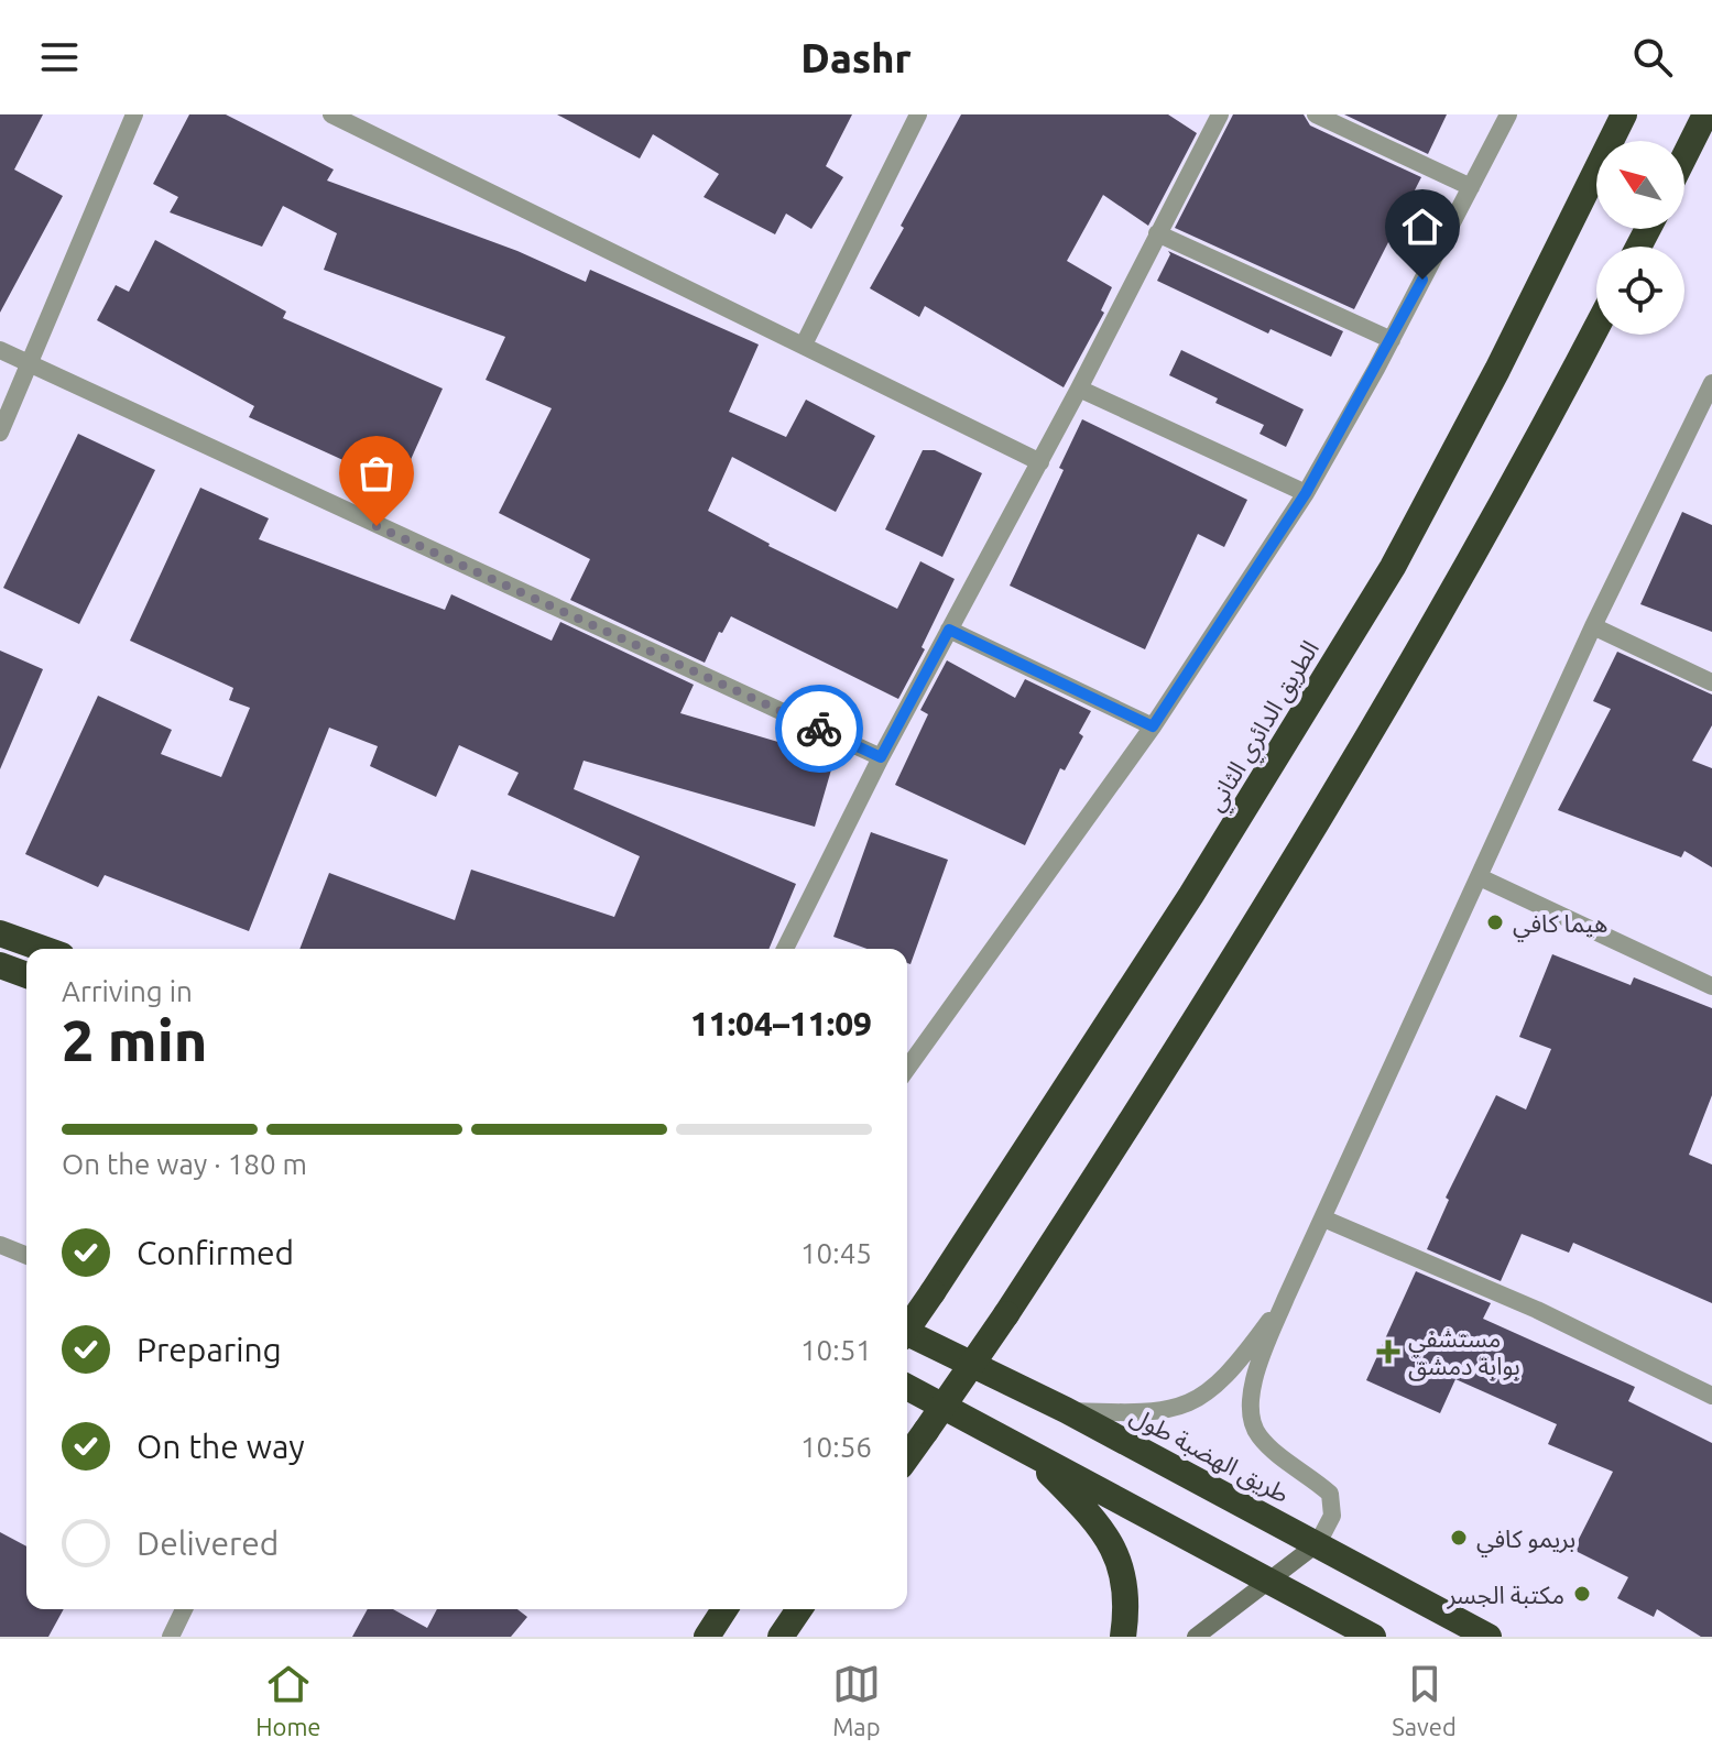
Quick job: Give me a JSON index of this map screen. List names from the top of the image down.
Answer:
{
  "streets": {
    "highway": ["الطريق الدائري الثاني", "طريق الهضبة طول"]
  },
  "places": {
    "other": ["هيما كافي", "بريمو كافي", "مكتبة الجسر"],
    "health": ["مستشفي بوابة دمشق"]
  },
  "north": "top left",
  "page": {
    "header": "Dashr",
    "heading": ["2 min", "Arriving in", "11:04–11:09"],
    "bar": "On the way · 180 m",
    "list": [
      ["Confirmed", "10:45"],
      ["Preparing", "10:51"],
      ["On the way", "10:56"],
      "Delivered"
    ],
    "tabs": ["Home", "Map", "Saved"]
  }
}
